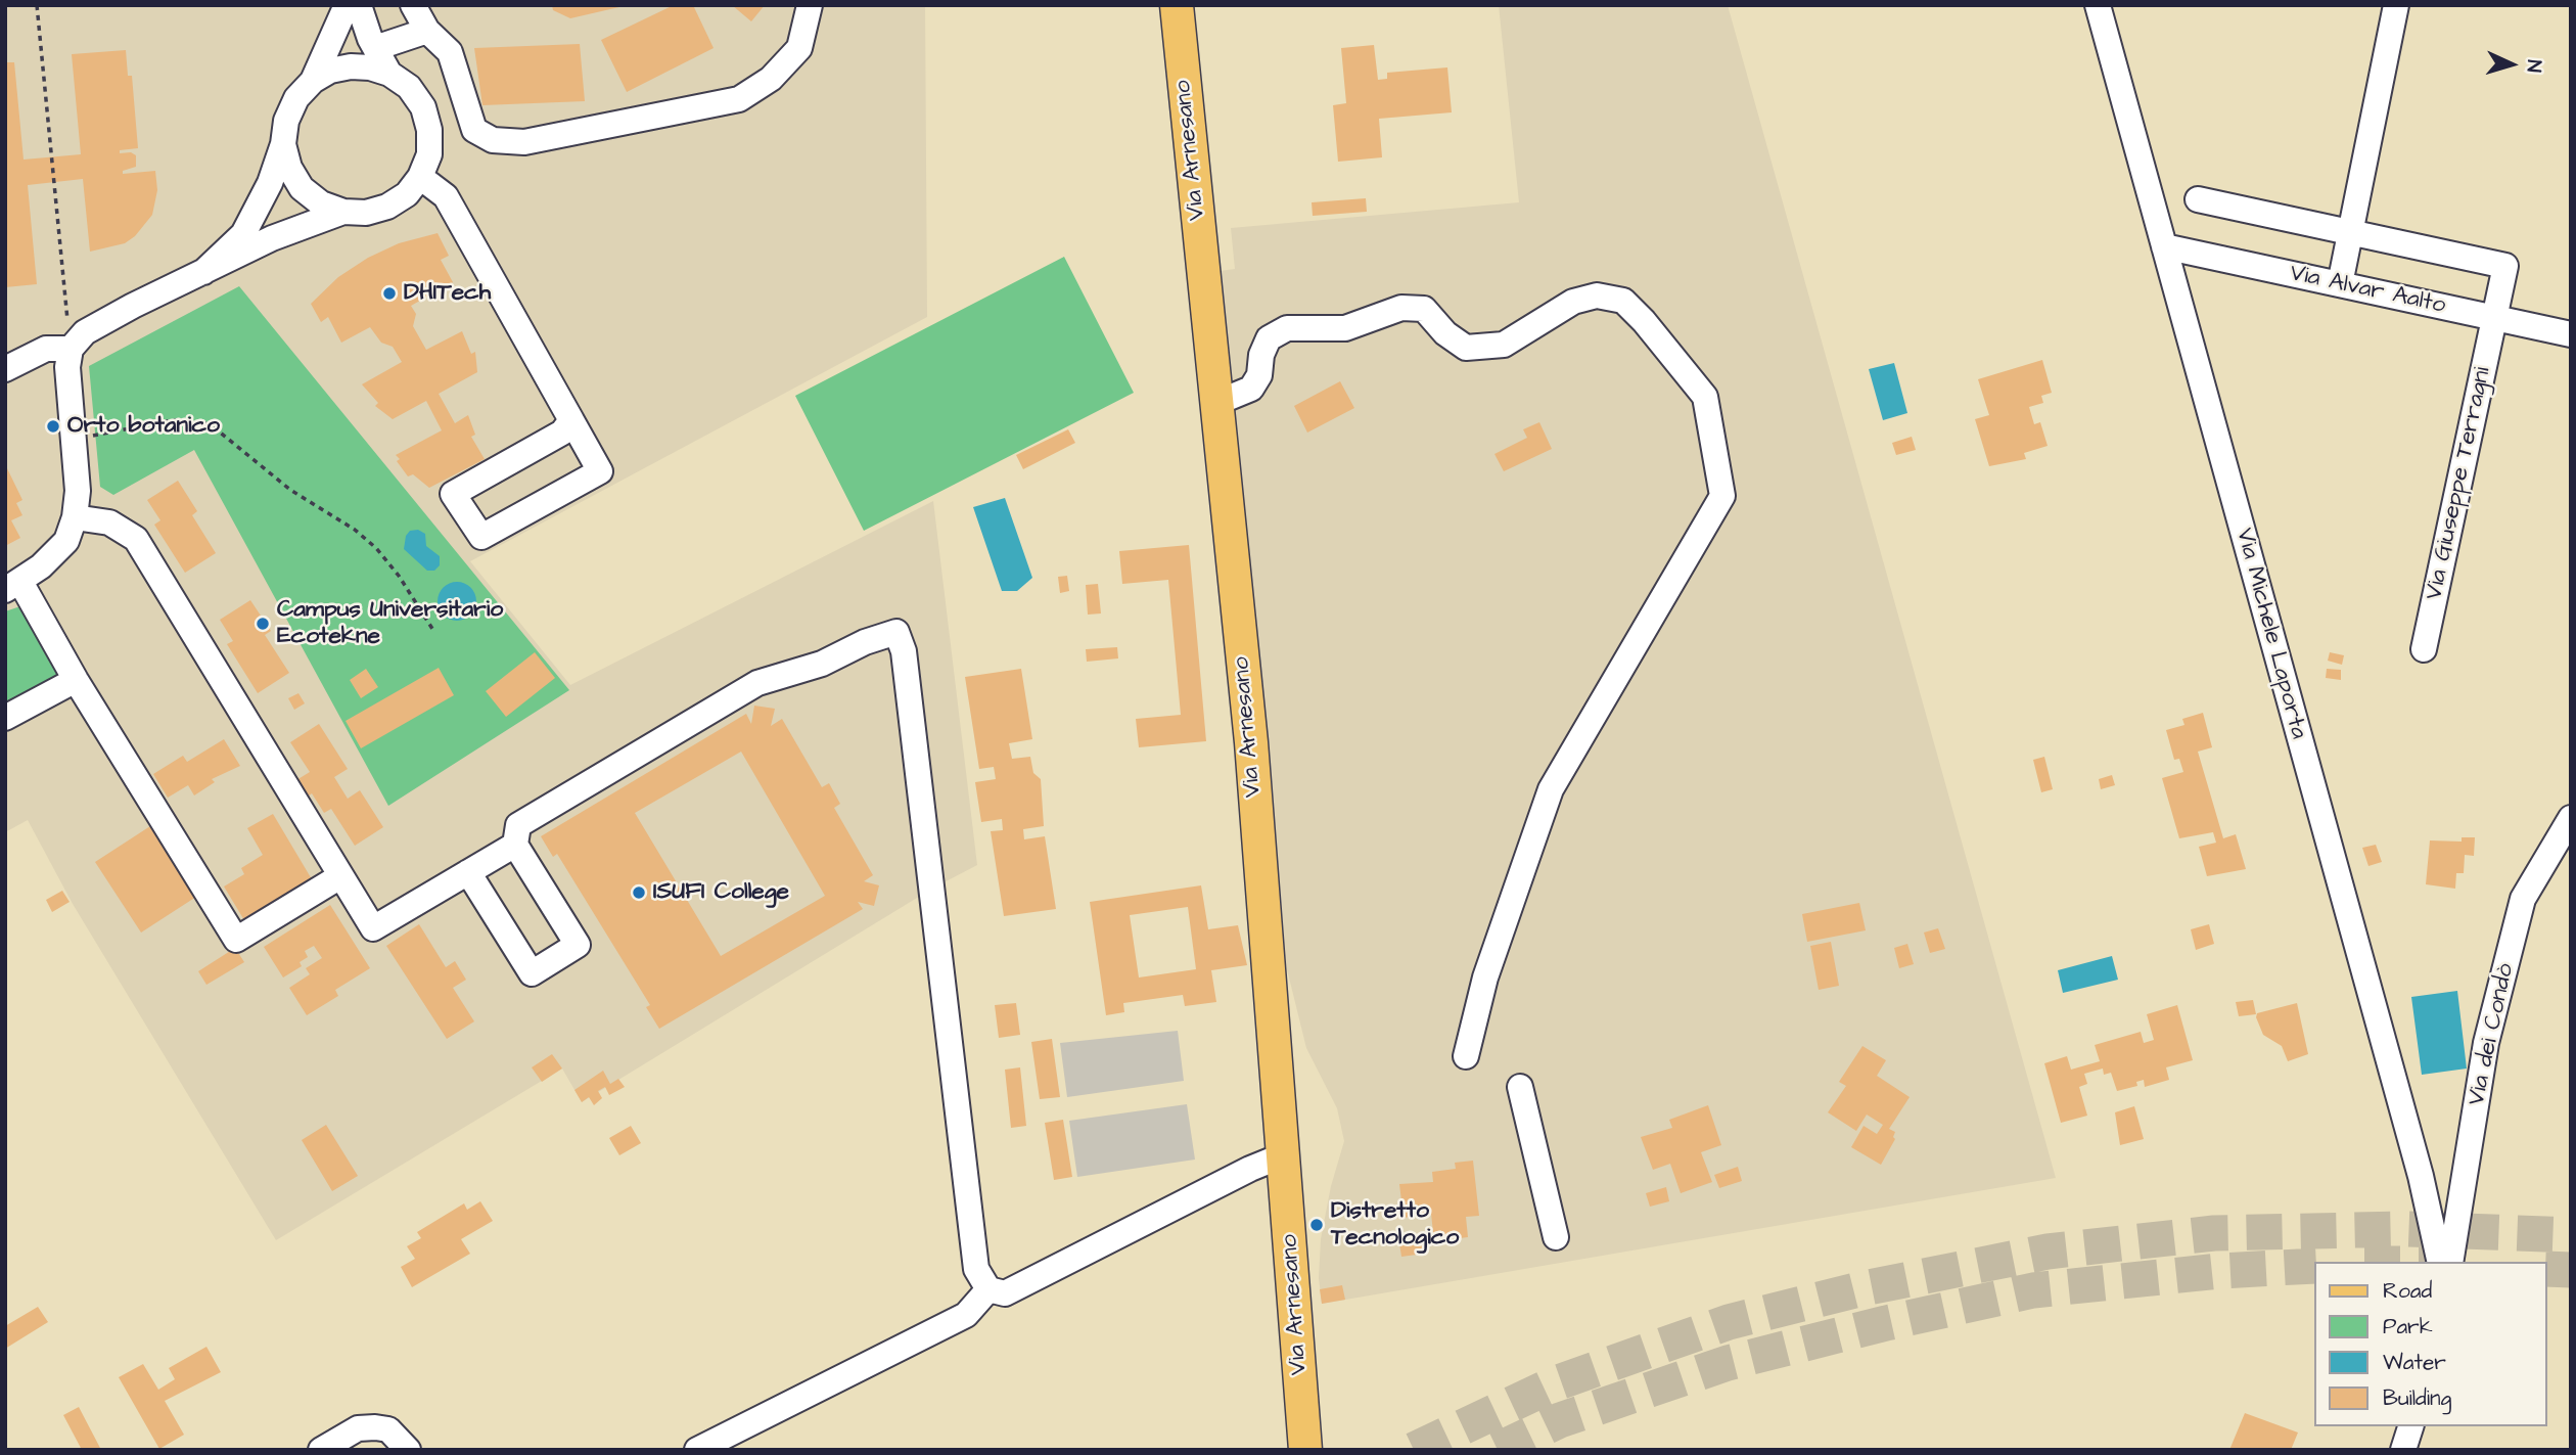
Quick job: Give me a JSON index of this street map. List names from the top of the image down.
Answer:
{
  "streets": {
    "main road": ["Via Arnesano"],
    "street": [
      "Via Alvar Aalto",
      "Via Giuseppe Terragni",
      "Via Michele Laporta",
      "Via dei Condò"
    ]
  },
  "crossings": [
    ["Via Alvar Aalto", "Via Giuseppe Terragni"],
    ["Via Alvar Aalto", "Via Michele Laporta"]
  ],
  "places": [
    "DHITech",
    "Orto botanico",
    "Campus Universitario Ecotekne",
    "ISUFI College",
    "Distretto Tecnologico"
  ],
  "legend": [
    "Road",
    "Park",
    "Water",
    "Building"
  ],
  "north": "right"
}
